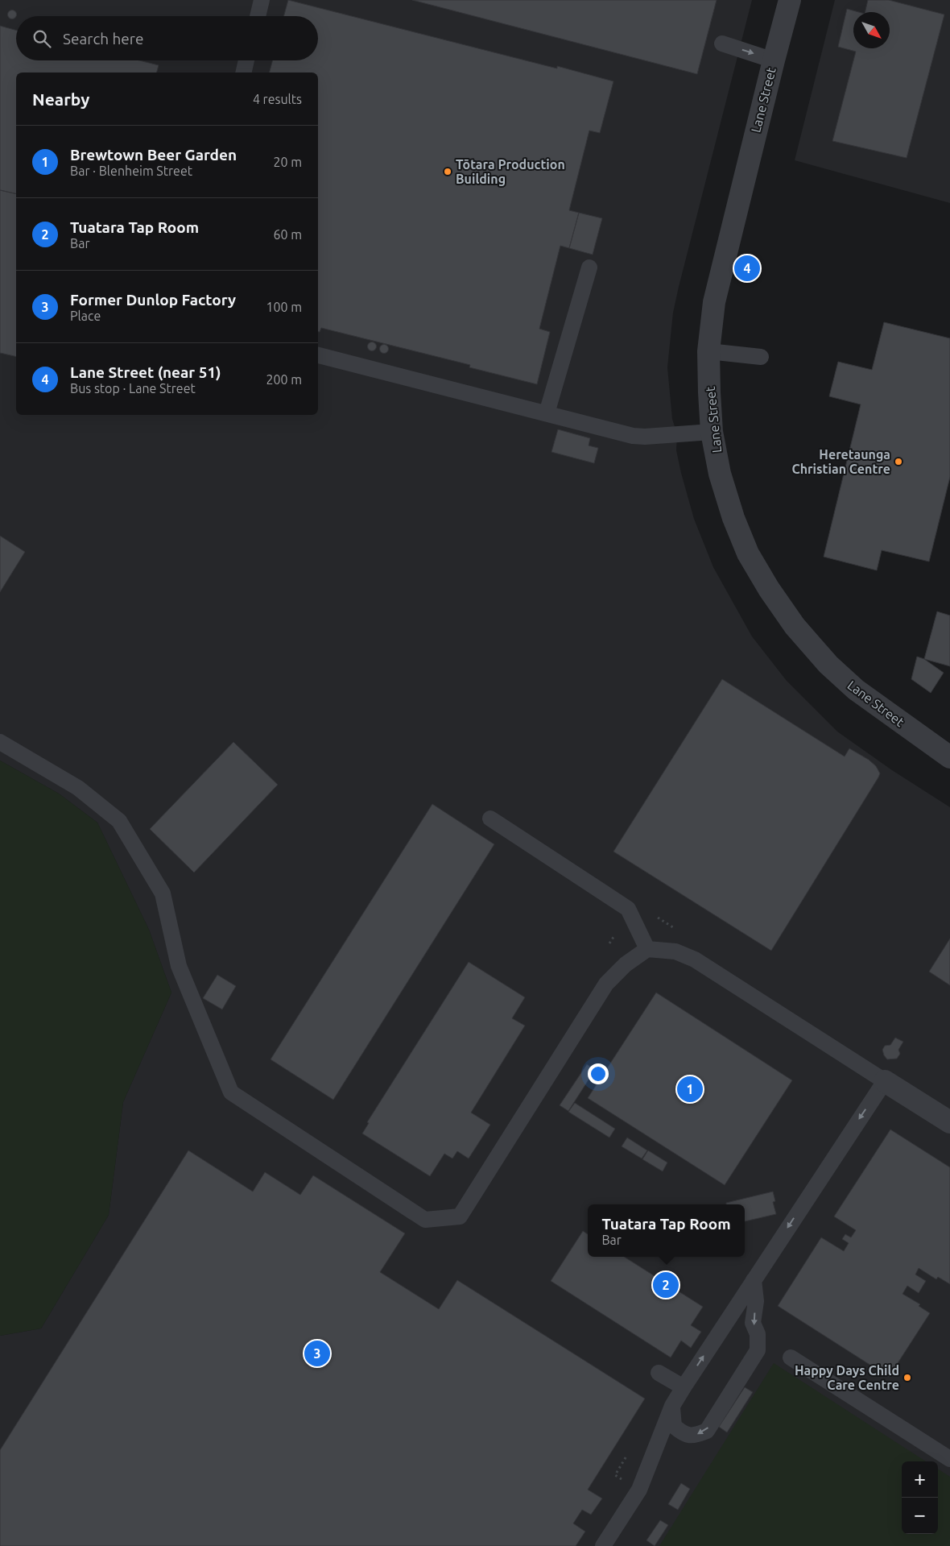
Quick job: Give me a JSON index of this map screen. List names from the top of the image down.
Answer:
{
  "streets": {
    "street": ["Lane Street"]
  },
  "places": ["Tōtara Production Building", "Heretaunga Christian Centre", "Happy Days Child Care Centre"],
  "north": "bottom right",
  "page": {
    "search": "Search here",
    "heading": ["Nearby", "4 results"],
    "list": [
      {
        "mark": "1",
        "name": "Brewtown Beer Garden",
        "note": "Bar · Blenheim Street",
        "value": "20 m"
      },
      {
        "mark": "2",
        "name": "Tuatara Tap Room",
        "note": "Bar",
        "value": "60 m"
      },
      {
        "mark": "3",
        "name": "Former Dunlop Factory",
        "note": "Place",
        "value": "100 m"
      },
      {
        "mark": "4",
        "name": "Lane Street (near 51)",
        "note": "Bus stop · Lane Street",
        "value": "200 m"
      }
    ],
    "pins": [
      "4",
      "1",
      "2",
      "3"
    ],
    "popup": ["Tuatara Tap Room", "Bar"],
    "map_buttons": ["+", "−"]
  }
}
